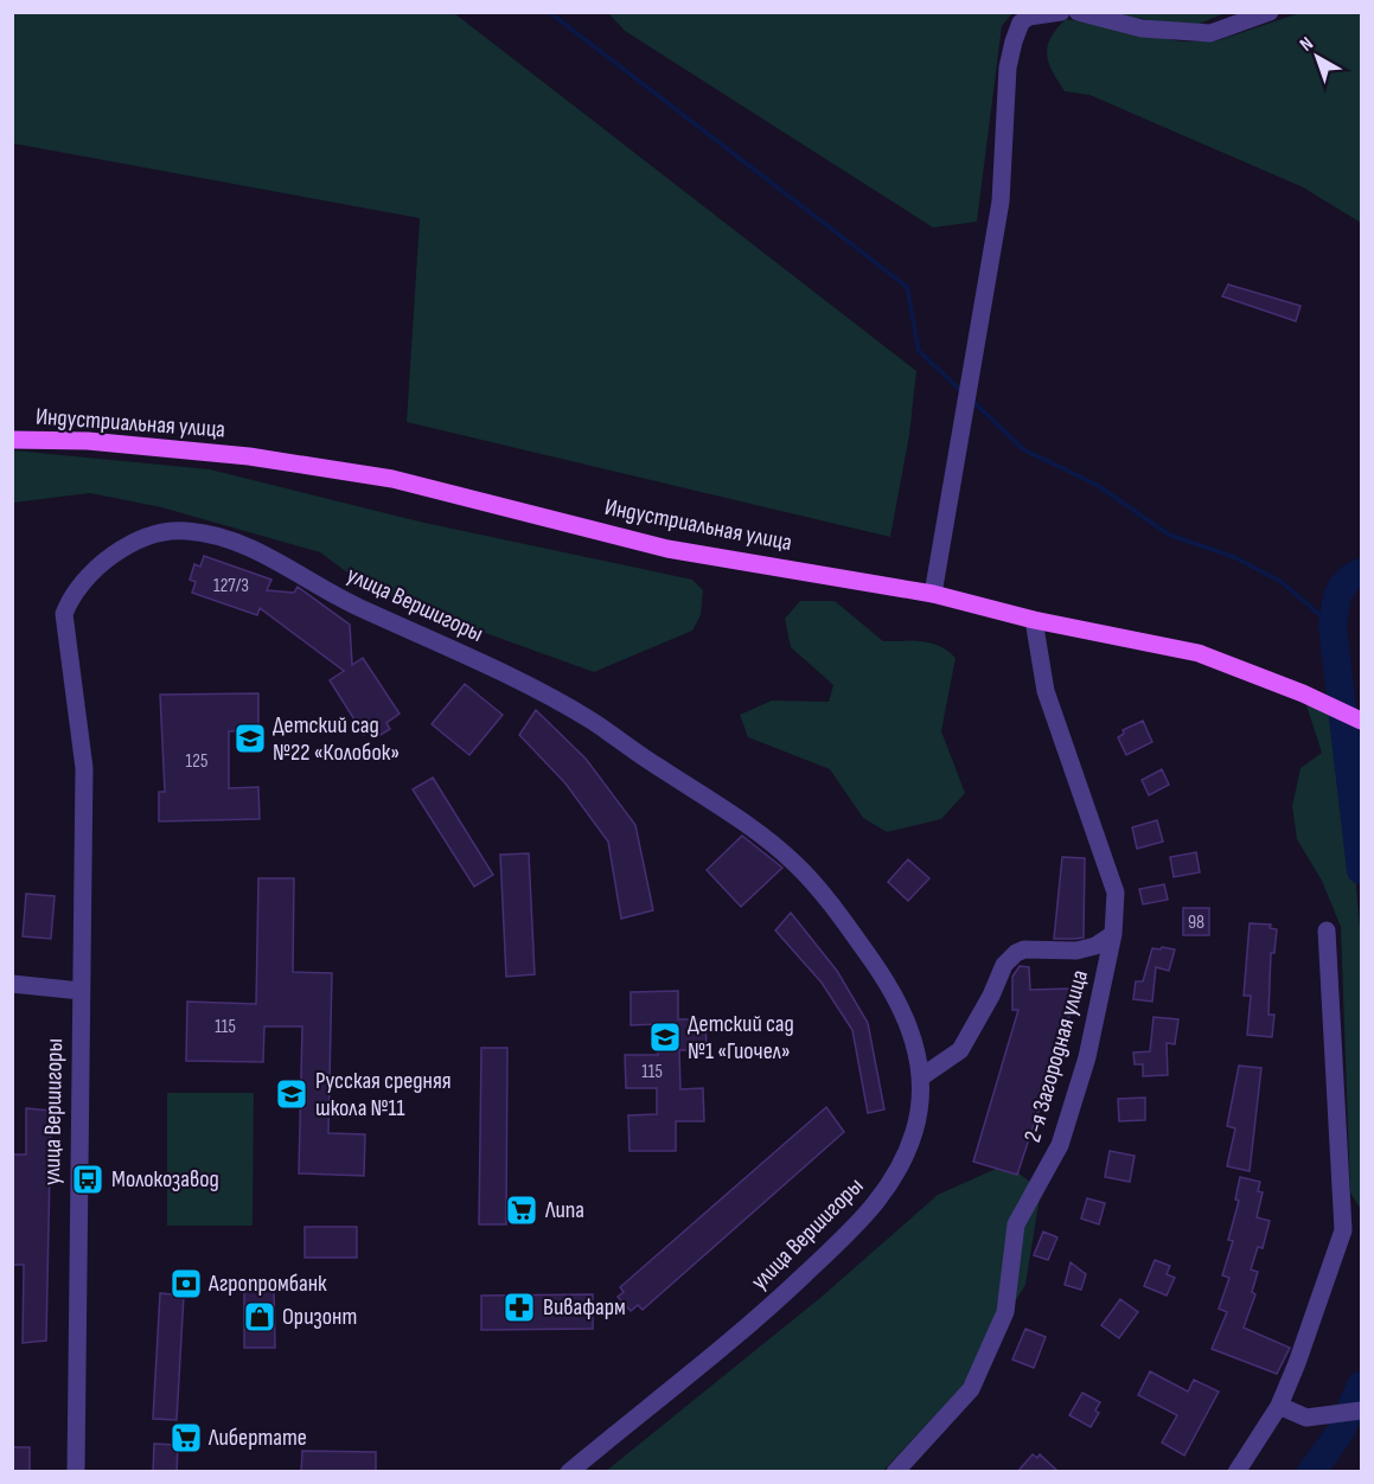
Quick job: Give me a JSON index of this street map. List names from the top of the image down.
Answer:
{
  "streets": {
    "main road": ["Индустриальная улица"],
    "street": ["улица Вершигоры", "2-я Загородная улица"]
  },
  "crossings": [
    ["Индустриальная улица", "2-я Загородная улица"]
  ],
  "places": {
    "school or university": ["Детский сад №22 «Колобок»", "Детский сад №1 «Гиочел»", "Русская средняя школа №11"],
    "bus stop": ["Молокозавод"],
    "supermarket": ["Липа", "Либертате"],
    "bank": ["Агропромбанк"],
    "pharmacy": ["Вивафарм"],
    "shop": ["Оризонт"]
  },
  "house_numbers": [
    "127/3",
    "125",
    "98",
    "115",
    "115"
  ],
  "north": "top left"
}
